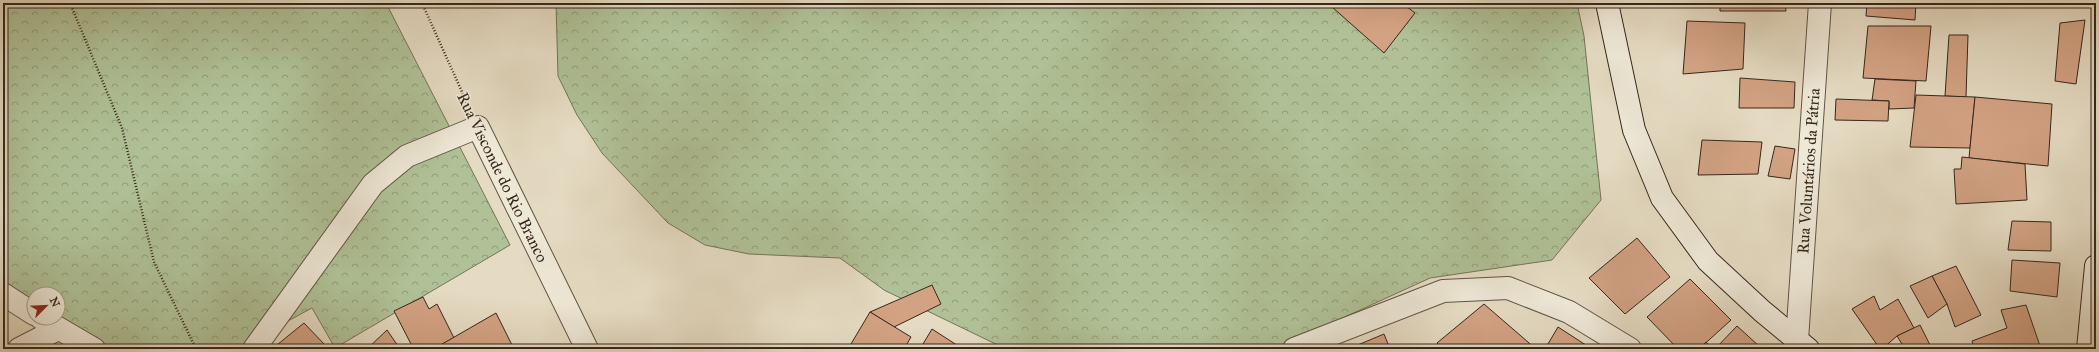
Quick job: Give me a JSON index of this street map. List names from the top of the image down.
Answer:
{
  "streets": {
    "street": ["Rua Voluntários da Pátria", "Rua Visconde do Rio Branco"]
  },
  "north": "top right"
}
